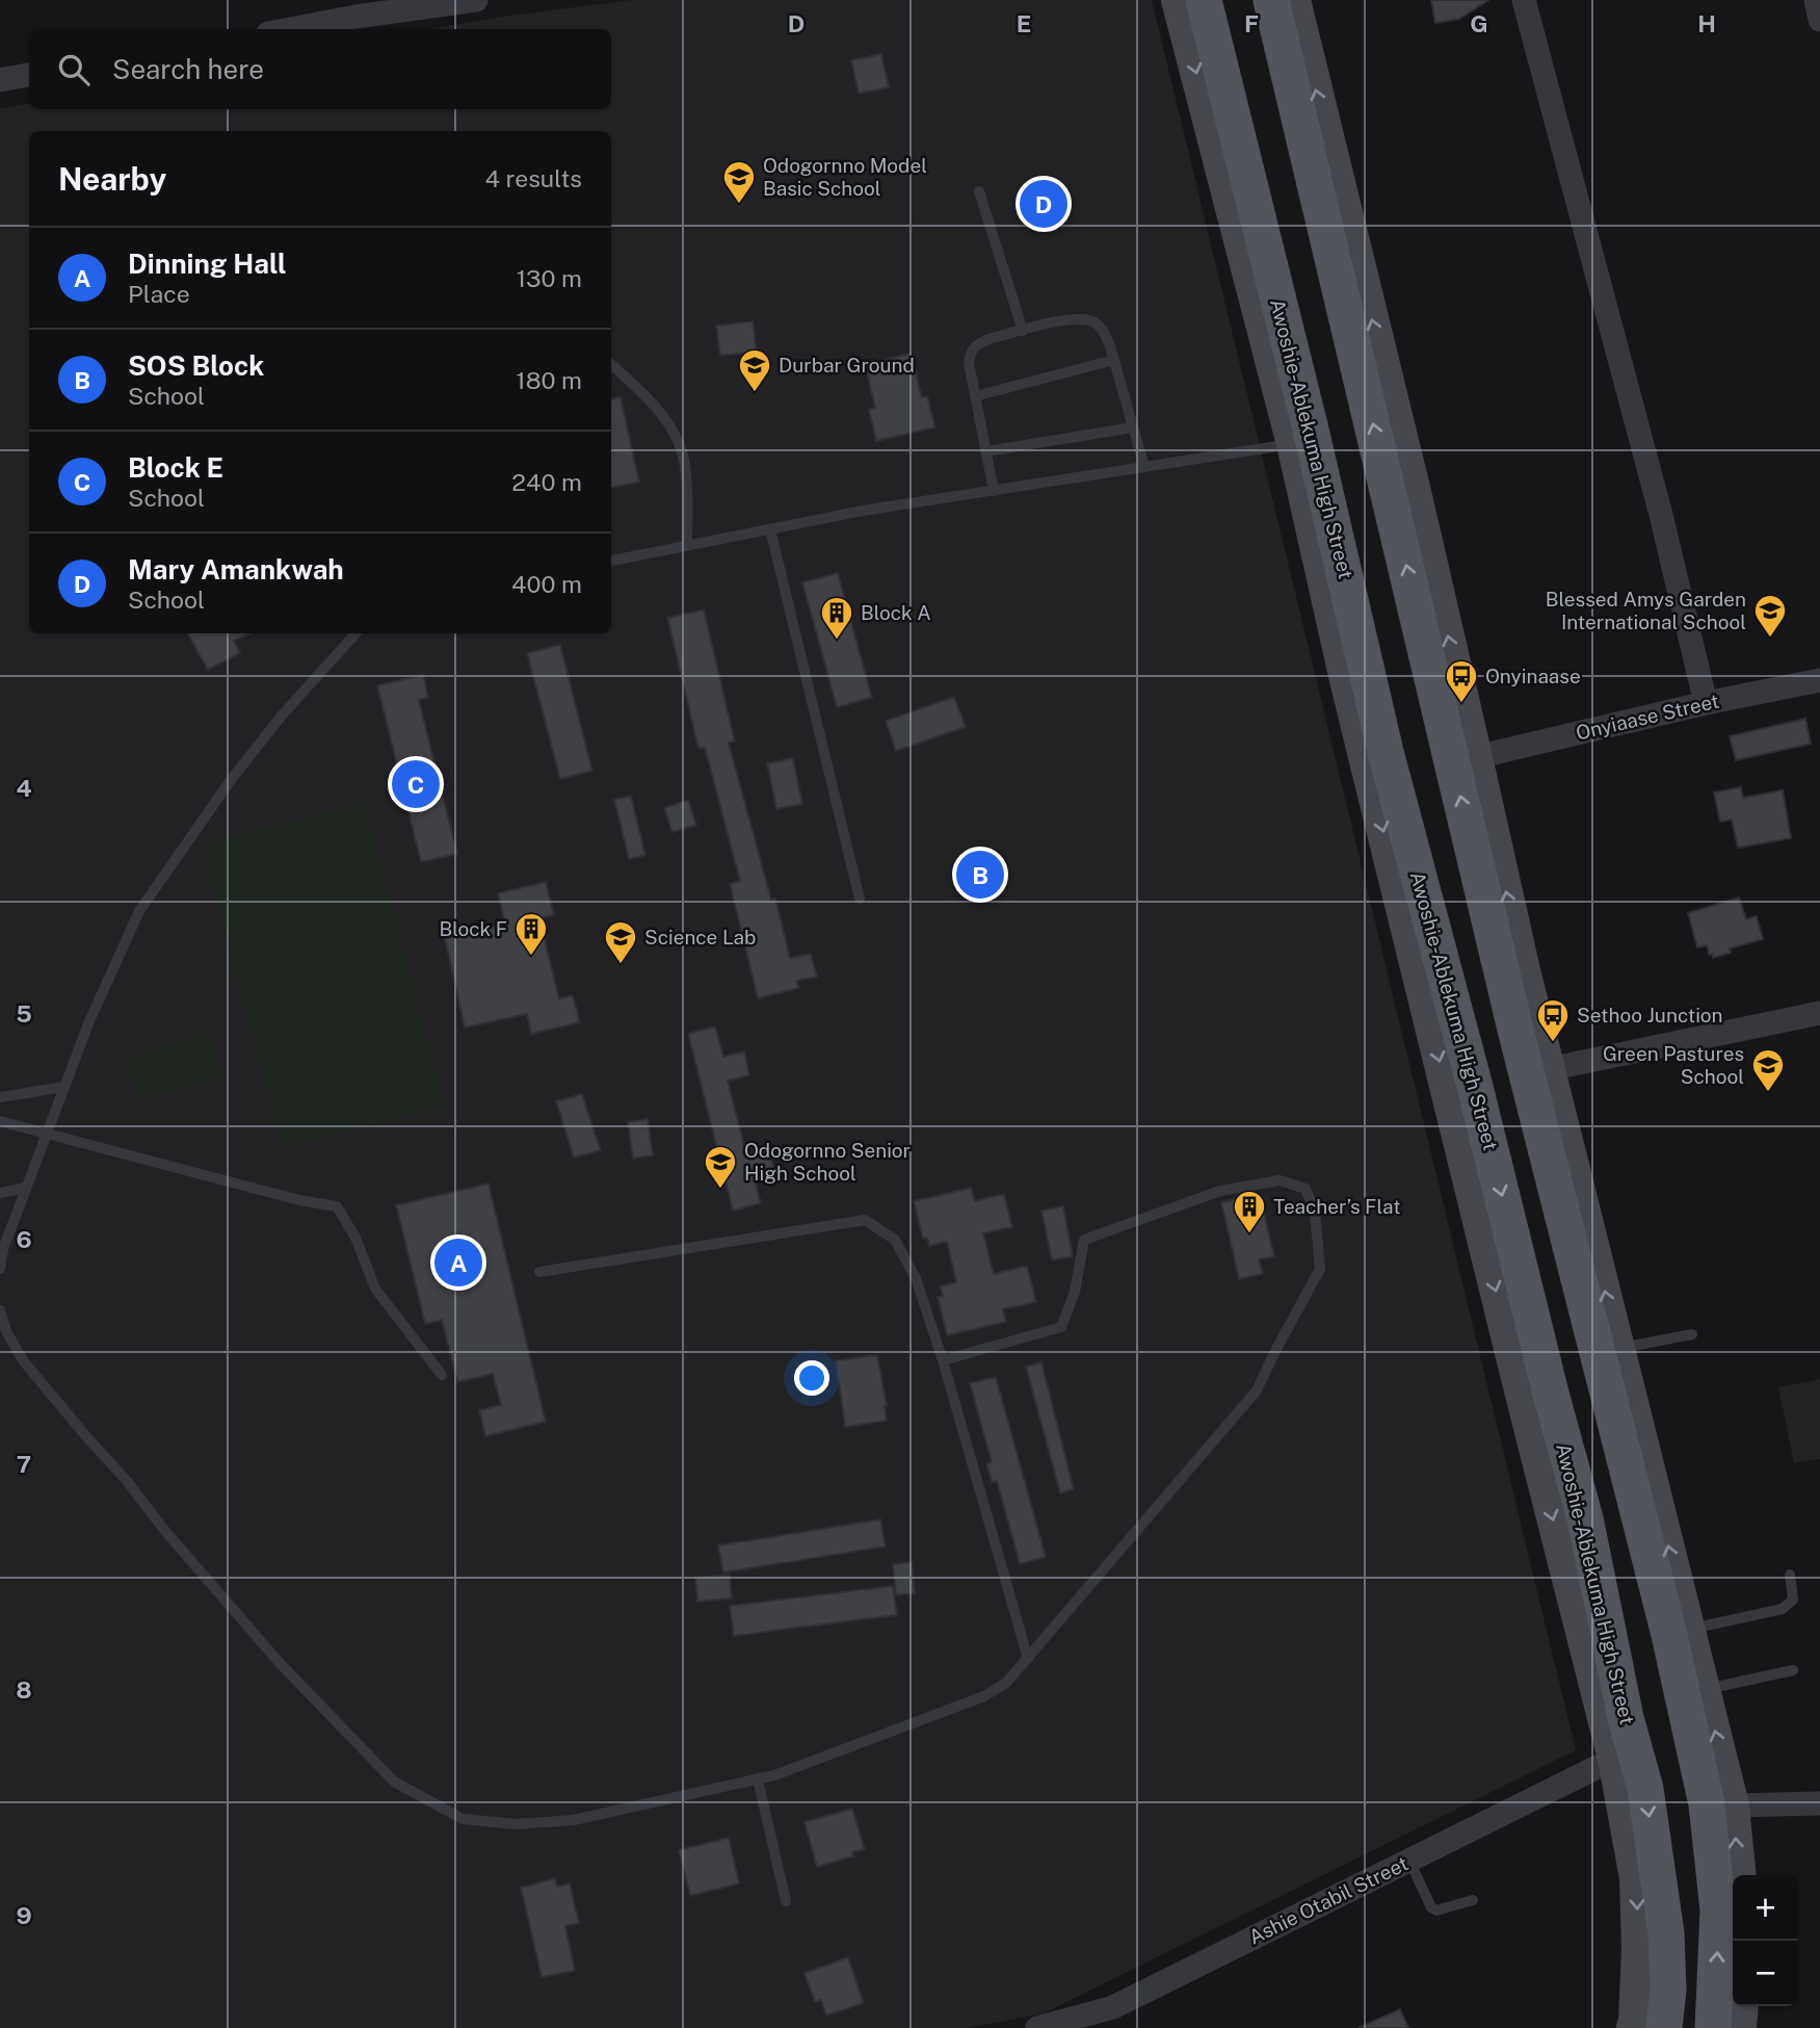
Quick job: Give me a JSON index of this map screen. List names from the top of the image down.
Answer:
{
  "streets": {
    "main road": ["Awoshie-Ablekuma High Street"],
    "street": ["Onyiaase Street", "Ashie Otabil Street"]
  },
  "crossings": [
    ["Awoshie-Ablekuma High Street", "Ashie Otabil Street"]
  ],
  "places": {
    "school or university": [
      "Odogornno Model Basic School",
      "Durbar Ground",
      "Blessed Amys Garden International School",
      "Science Lab",
      "Green Pastures School",
      "Odogornno Senior High School"
    ],
    "building": ["Block A", "Block F", "Teacher’s Flat"],
    "bus stop": ["Onyinaase", "Sethoo Junction"]
  },
  "page": {
    "search": "Search here",
    "heading": ["Nearby", "4 results"],
    "pins": [
      "D",
      "C",
      "B",
      "A"
    ],
    "list": [
      {
        "mark": "A",
        "name": "Dinning Hall",
        "note": "Place",
        "value": "130 m"
      },
      {
        "mark": "B",
        "name": "SOS Block",
        "note": "School",
        "value": "180 m"
      },
      {
        "mark": "C",
        "name": "Block E",
        "note": "School",
        "value": "240 m"
      },
      {
        "mark": "D",
        "name": "Mary Amankwah",
        "note": "School",
        "value": "400 m"
      }
    ],
    "map_buttons": ["+", "−"]
  },
  "grid": {
    "columns": [
      "D",
      "E",
      "F",
      "G",
      "H"
    ],
    "rows": [
      "4",
      "5",
      "6",
      "7",
      "8",
      "9"
    ]
  }
}
